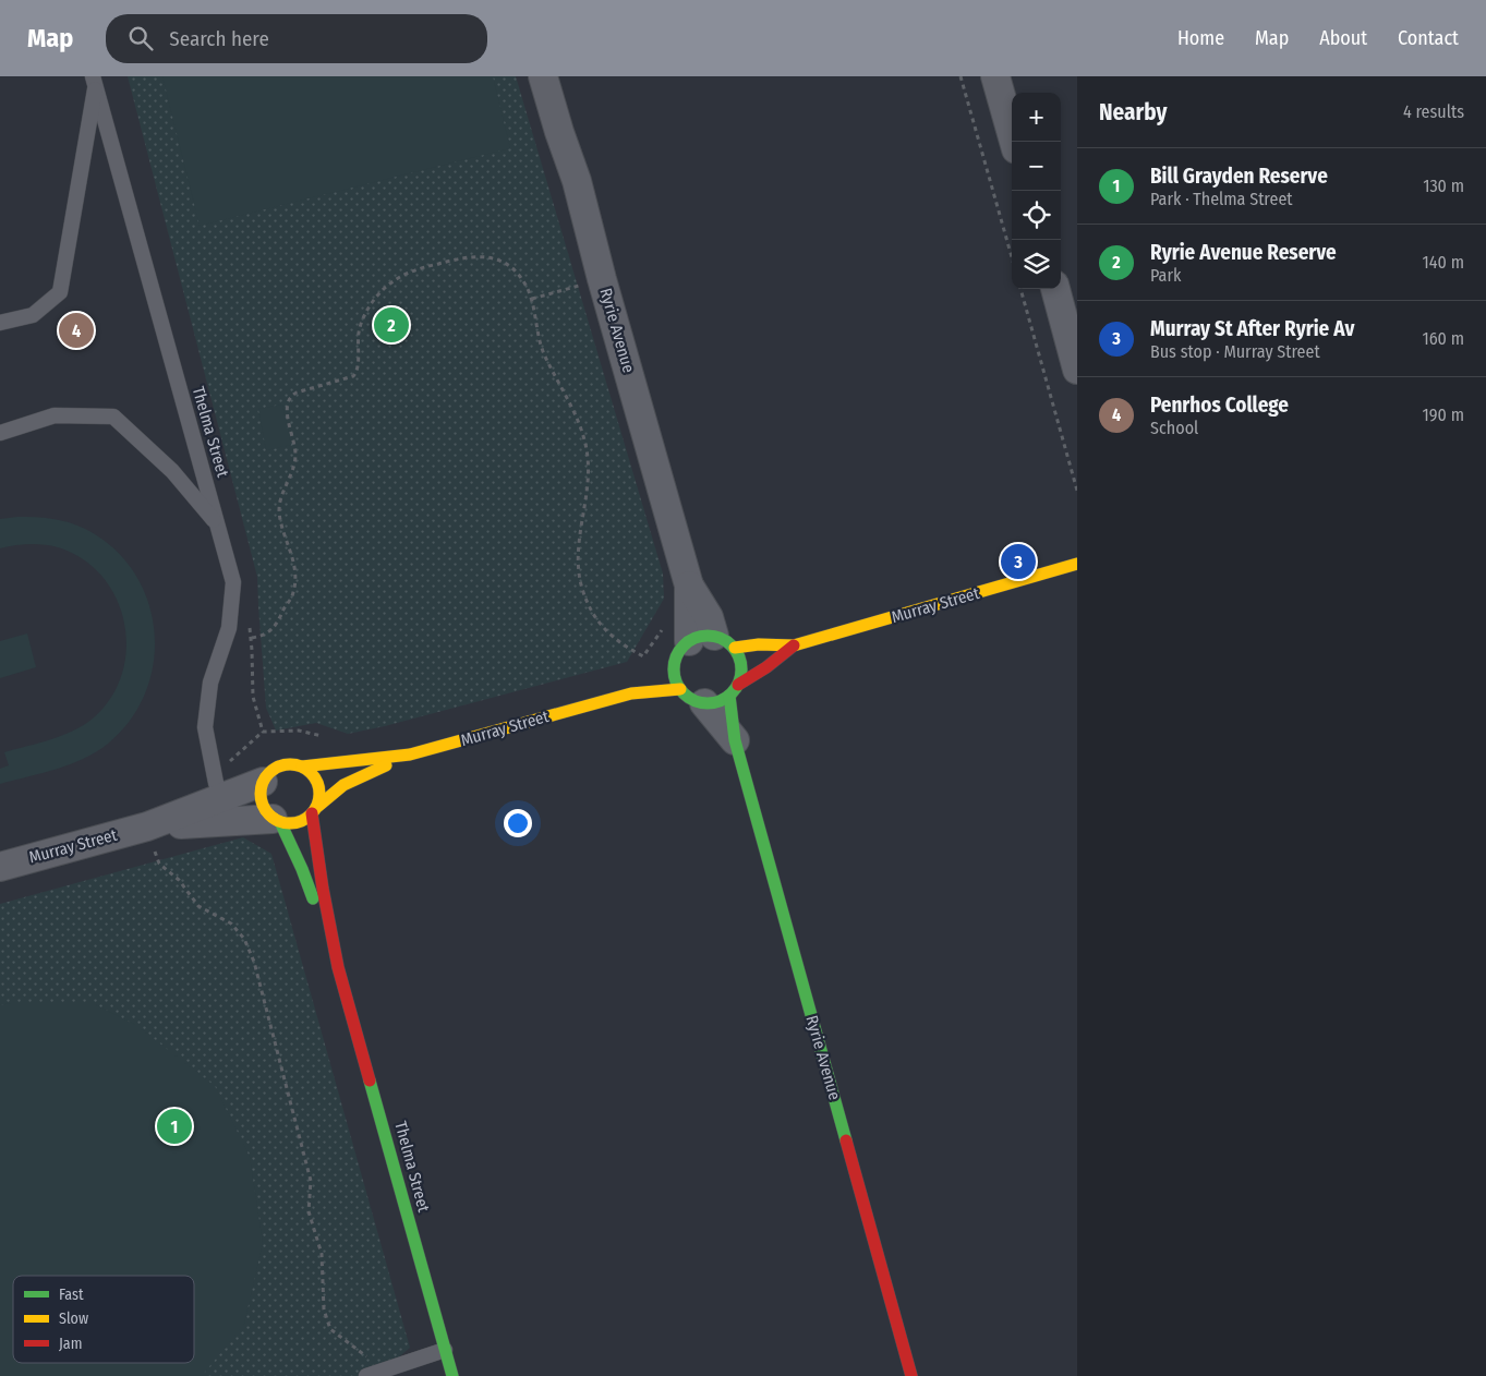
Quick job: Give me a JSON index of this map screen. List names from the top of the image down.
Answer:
{
  "streets": {
    "main road": ["Ryrie Avenue", "Thelma Street", "Murray Street"]
  },
  "crossings": [
    ["Ryrie Avenue", "Murray Street"],
    ["Thelma Street", "Murray Street"]
  ],
  "legend": ["Fast", "Slow", "Jam"],
  "page": {
    "header": "Map",
    "search": "Search here",
    "nav": [
      "Home",
      "Map",
      "About",
      "Contact"
    ],
    "heading": ["Nearby", "4 results"],
    "map_buttons": ["+", "−"],
    "list": [
      {
        "mark": "1",
        "name": "Bill Grayden Reserve",
        "note": "Park · Thelma Street",
        "value": "130 m"
      },
      {
        "mark": "2",
        "name": "Ryrie Avenue Reserve",
        "note": "Park",
        "value": "140 m"
      },
      {
        "mark": "3",
        "name": "Murray St After Ryrie Av",
        "note": "Bus stop · Murray Street",
        "value": "160 m"
      },
      {
        "mark": "4",
        "name": "Penrhos College",
        "note": "School",
        "value": "190 m"
      }
    ],
    "pins": [
      "2",
      "4",
      "3",
      "1"
    ]
  }
}
